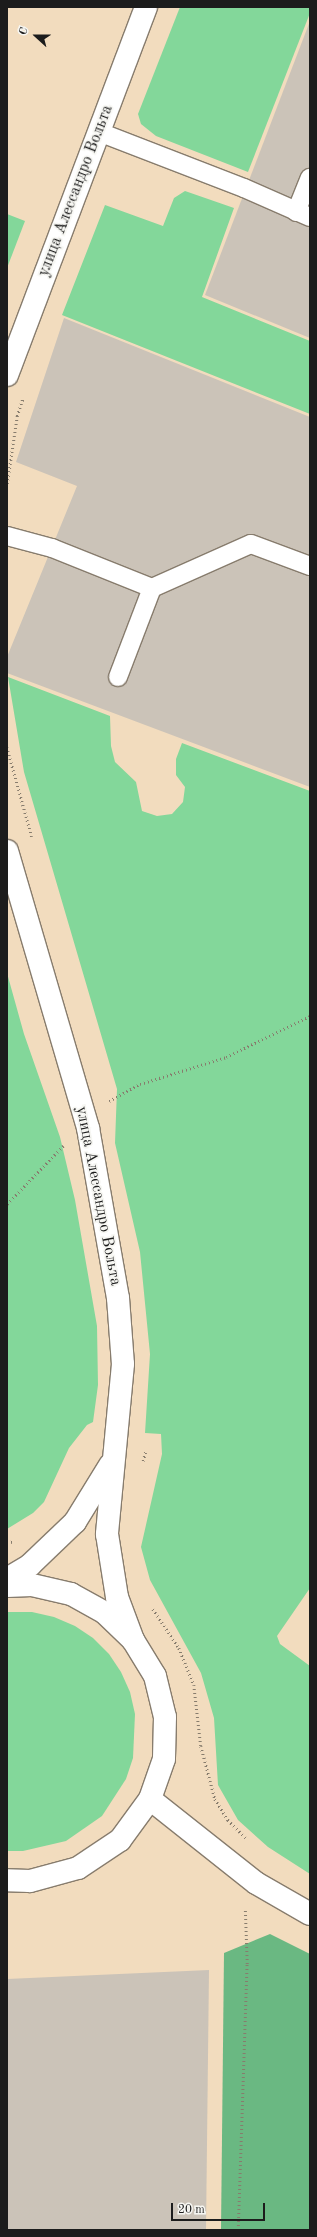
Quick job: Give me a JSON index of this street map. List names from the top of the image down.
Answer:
{
  "streets": {
    "street": ["улица Алессандро Вольта"]
  },
  "scale_bar": "20 m",
  "north": "left"
}
